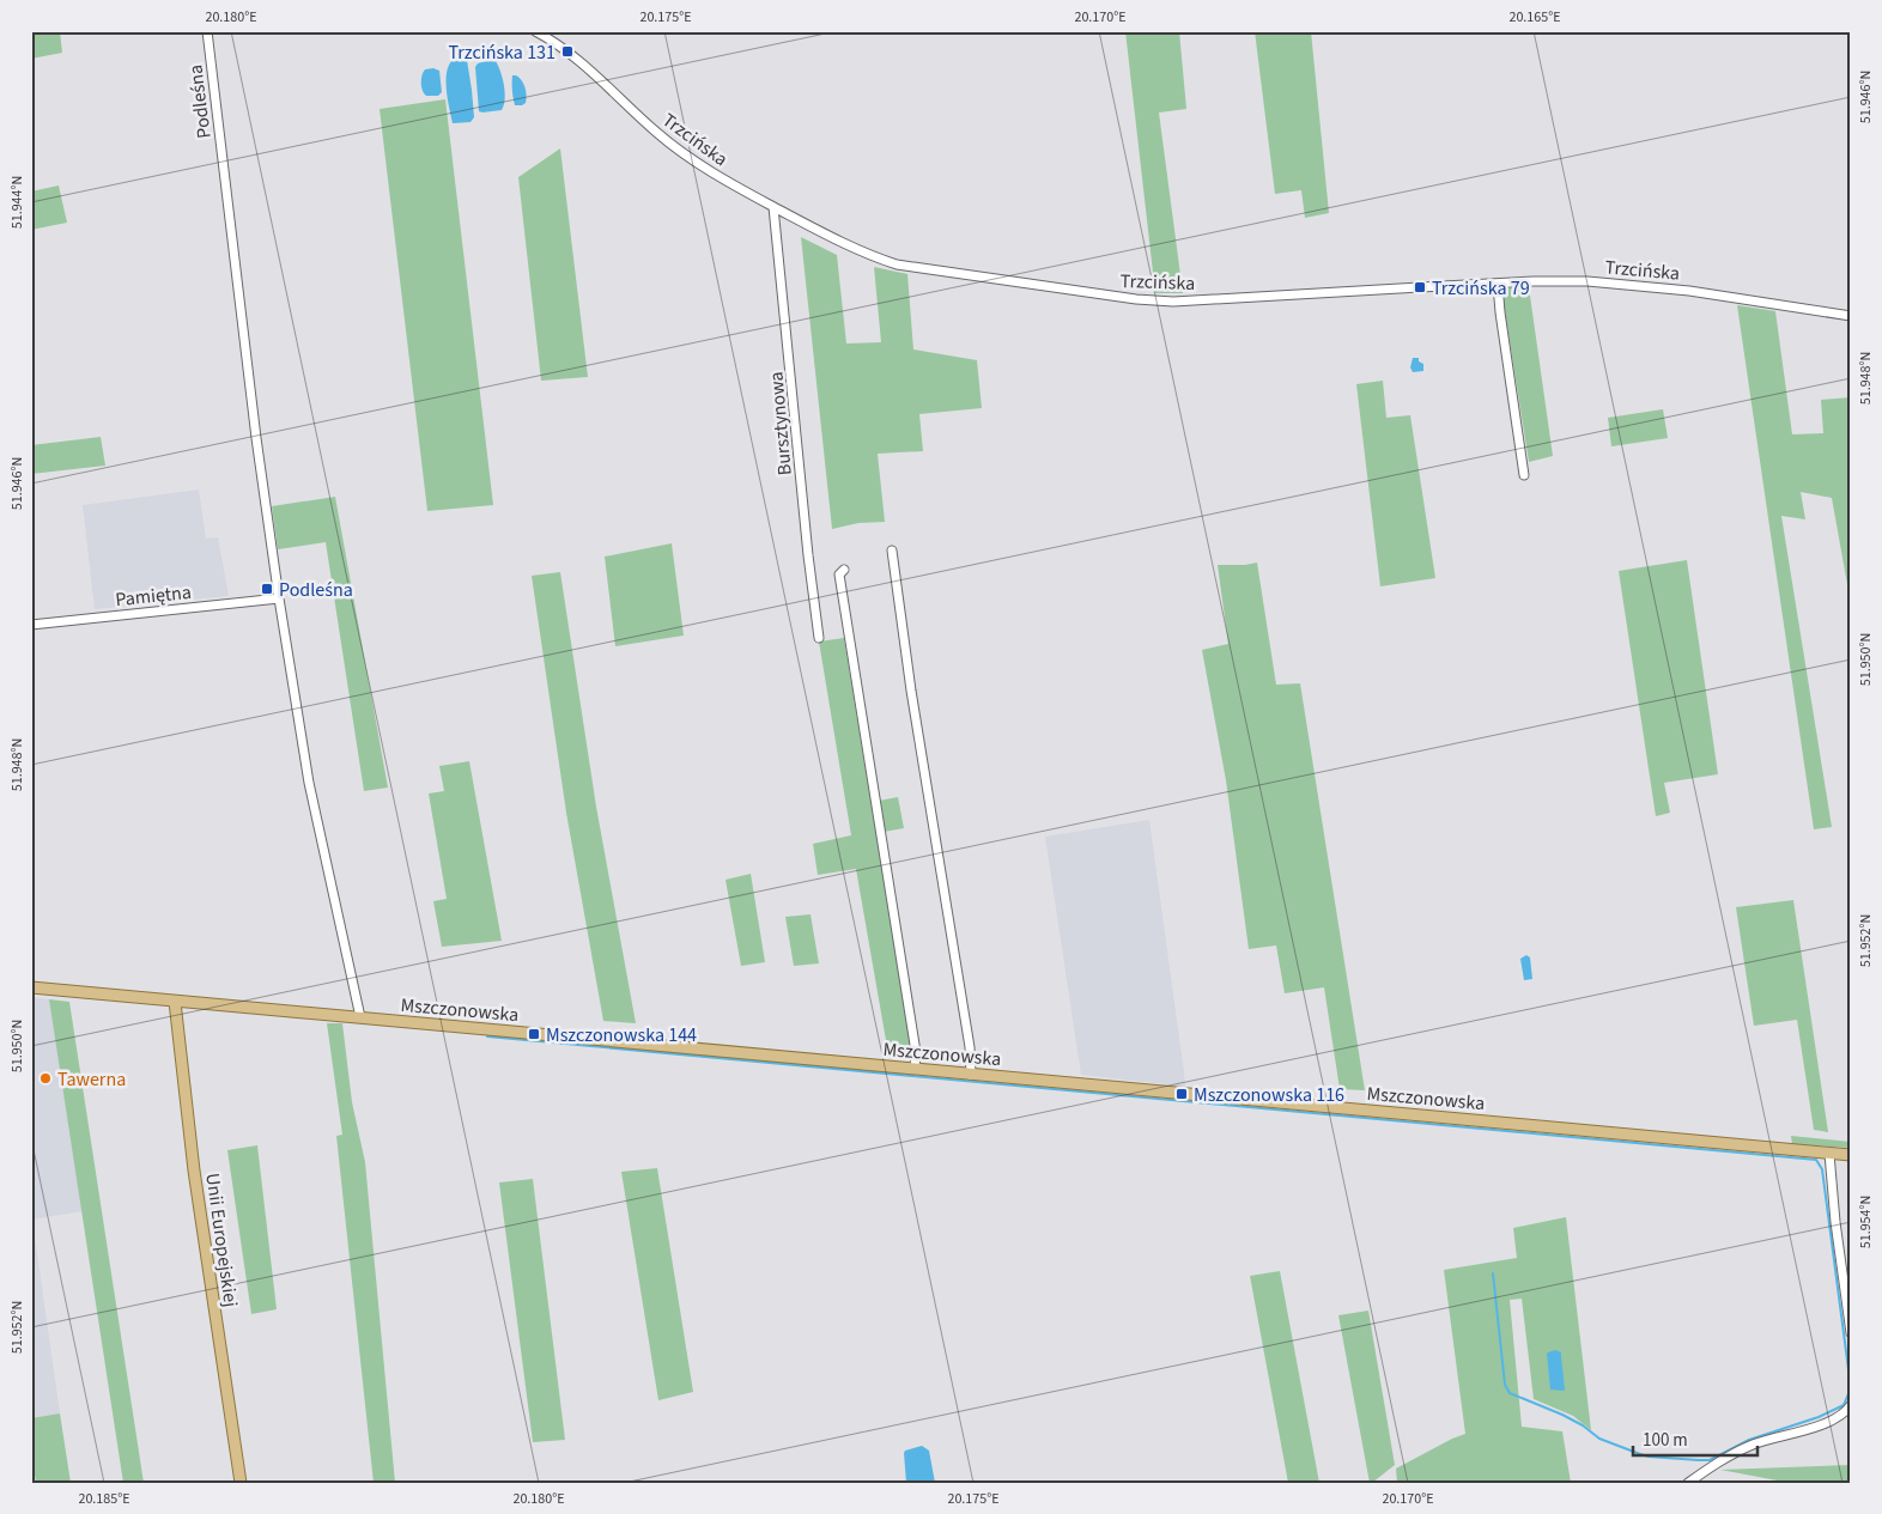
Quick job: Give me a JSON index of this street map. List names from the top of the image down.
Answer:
{
  "streets": {
    "main road": ["Mszczonowska", "Unii Europejskiej"],
    "street": [
      "Podleśna",
      "Trzcińska",
      "Bursztynowa",
      "Pamiętna"
    ]
  },
  "crossings": [
    ["Podleśna", "Pamiętna"],
    ["Podleśna", "Mszczonowska"],
    ["Trzcińska", "Bursztynowa"],
    ["Mszczonowska", "Unii Europejskiej"]
  ],
  "places": {
    "transit": [
      "Trzcińska 131",
      "Trzcińska 79",
      "Podleśna",
      "Mszczonowska 144",
      "Mszczonowska 116"
    ],
    "other": ["Tawerna"]
  },
  "scale_bar": "100 m",
  "coordinates": [
    "20.180°E",
    "20.175°E",
    "20.170°E",
    "20.165°E",
    "51.946°N",
    "51.944°N",
    "51.948°N",
    "51.950°N",
    "51.952°N",
    "51.954°N",
    "20.185°E"
  ]
}
